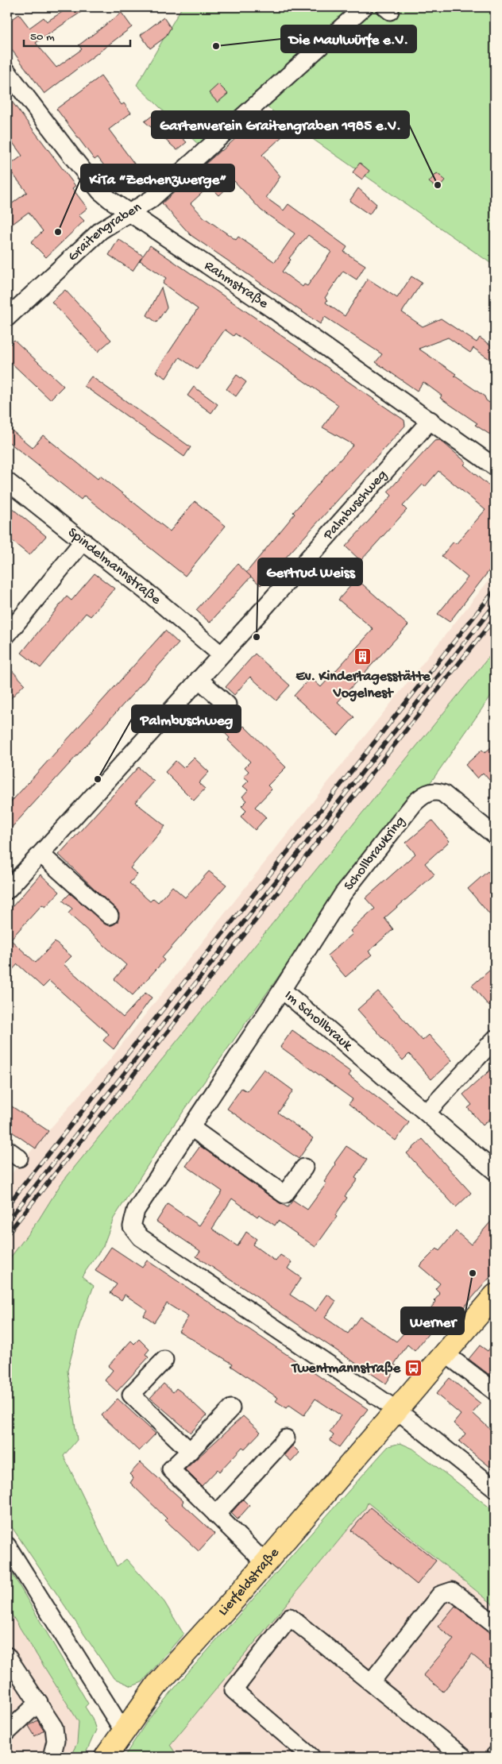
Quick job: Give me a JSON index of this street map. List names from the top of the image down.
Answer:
{
  "streets": {
    "main road": ["Lierfeldstraße"],
    "street": [
      "Graitengraben",
      "Rahmstraße",
      "Palmbuschweg",
      "Spindelmannstraße",
      "Schollbraukring",
      "Im Schollbrauk"
    ]
  },
  "crossings": [
    ["Graitengraben", "Rahmstraße"],
    ["Rahmstraße", "Palmbuschweg"],
    ["Palmbuschweg", "Spindelmannstraße"],
    ["Schollbraukring", "Im Schollbrauk"],
    ["Im Schollbrauk", "Lierfeldstraße"]
  ],
  "places": {
    "other": [
      "Die Maulwürfe e.V.",
      "Gartenverein Graitengraben 1985 e.V.",
      "KiTa “Zechenzwerge”",
      "Gertrud Weiss",
      "Palmbuschweg",
      "Werner"
    ],
    "building": ["Ev. Kindertagesstätte Vogelnest"],
    "bus stop": ["Twentmannstraße"]
  },
  "scale_bar": "50 m"
}
